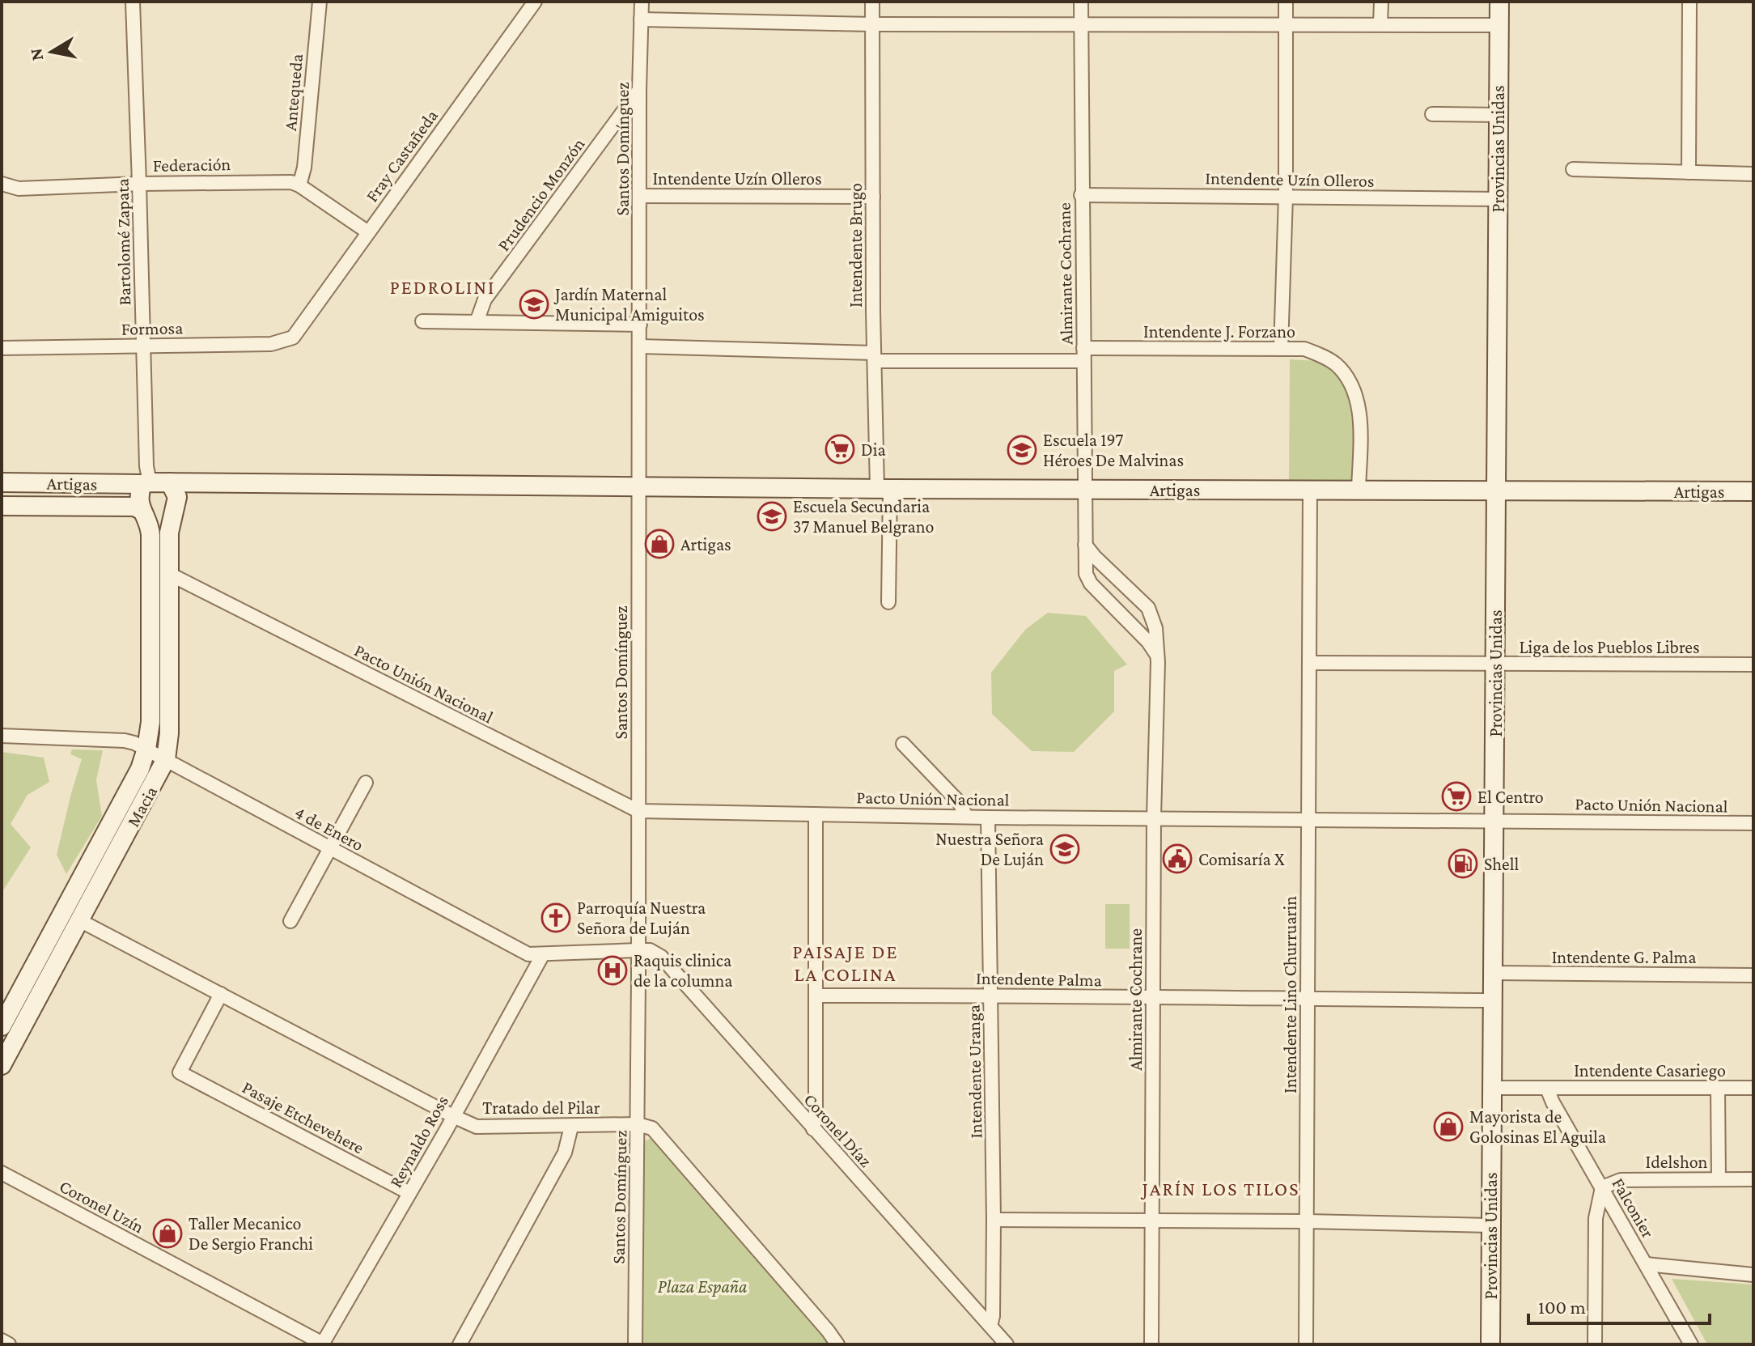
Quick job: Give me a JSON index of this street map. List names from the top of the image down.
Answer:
{
  "streets": {
    "street": [
      "Antequeda",
      "Santos Domínguez",
      "Provincias Unidas",
      "Fray Castañeda",
      "Federación",
      "Intendente Uzín Olleros",
      "Prudencio Monzón",
      "Bartolomé Zapata",
      "Intendente Brugo",
      "Almirante Cochrane",
      "Formosa",
      "Intendente J. Forzano",
      "Artigas",
      "Liga de los Pueblos Libres",
      "Pacto Unión Nacional",
      "Macia",
      "4 de Enero",
      "Intendente G. Palma",
      "Intendente Palma",
      "Intendente Lino Churruarin",
      "Intendente Casariego",
      "Intendente Uranga",
      "Tratado del Pilar",
      "Pasaje Etchevehere",
      "Coronel Díaz",
      "Reynaldo Ross",
      "Idelshon",
      "Coronel Uzín",
      "Falconier"
    ]
  },
  "crossings": [
    ["Antequeda", "Federación"],
    ["Santos Domínguez", "Intendente Uzín Olleros"],
    ["Santos Domínguez", "Prudencio Monzón"],
    ["Santos Domínguez", "Intendente J. Forzano"],
    ["Santos Domínguez", "Artigas"],
    ["Santos Domínguez", "Pacto Unión Nacional"],
    ["Santos Domínguez", "4 de Enero"],
    ["Santos Domínguez", "Tratado del Pilar"],
    ["Santos Domínguez", "Coronel Díaz"],
    ["Provincias Unidas", "Intendente Uzín Olleros"],
    ["Provincias Unidas", "Artigas"],
    ["Provincias Unidas", "Liga de los Pueblos Libres"],
    ["Provincias Unidas", "Pacto Unión Nacional"],
    ["Provincias Unidas", "Intendente G. Palma"],
    ["Provincias Unidas", "Intendente Palma"],
    ["Fray Castañeda", "Federación"],
    ["Fray Castañeda", "Formosa"],
    ["Federación", "Bartolomé Zapata"],
    ["Intendente Uzín Olleros", "Intendente Brugo"],
    ["Intendente Uzín Olleros", "Almirante Cochrane"],
    ["Bartolomé Zapata", "Formosa"],
    ["Bartolomé Zapata", "Artigas"],
    ["Bartolomé Zapata", "Macia"],
    ["Intendente Brugo", "Intendente J. Forzano"],
    ["Intendente Brugo", "Artigas"],
    ["Almirante Cochrane", "Intendente J. Forzano"],
    ["Almirante Cochrane", "Artigas"],
    ["Almirante Cochrane", "Pacto Unión Nacional"],
    ["Almirante Cochrane", "Intendente Palma"],
    ["Intendente J. Forzano", "Artigas"],
    ["Artigas", "Macia"],
    ["Artigas", "Intendente Lino Churruarin"],
    ["Liga de los Pueblos Libres", "Intendente Lino Churruarin"],
    ["Pacto Unión Nacional", "Macia"],
    ["Pacto Unión Nacional", "Intendente Lino Churruarin"],
    ["Pacto Unión Nacional", "Intendente Uranga"],
    ["Macia", "4 de Enero"],
    ["Macia", "Tratado del Pilar"],
    ["4 de Enero", "Coronel Díaz"],
    ["4 de Enero", "Reynaldo Ross"],
    ["Intendente Palma", "Intendente Lino Churruarin"],
    ["Intendente Palma", "Intendente Uranga"],
    ["Intendente Casariego", "Falconier"],
    ["Intendente Uranga", "Coronel Díaz"],
    ["Tratado del Pilar", "Pasaje Etchevehere"],
    ["Tratado del Pilar", "Reynaldo Ross"],
    ["Pasaje Etchevehere", "Reynaldo Ross"],
    ["Reynaldo Ross", "Coronel Uzín"],
    ["Idelshon", "Falconier"]
  ],
  "districts": ["PEDROLINI", "PAISAJE DE LA COLINA", "JARÍN LOS TILOS"],
  "parks": ["Plaza España"],
  "places": {
    "school or university": [
      "Jardín Maternal Municipal Amiguitos",
      "Escuela 197 Héroes De Malvinas",
      "Escuela Secundaria 37 Manuel Belgrano",
      "Nuestra Señora De Luján"
    ],
    "supermarket": ["Dia", "El Centro"],
    "shop": ["Artigas", "Mayorista de Golosinas El Aguila", "Taller Mecanico De Sergio Franchi"],
    "public building": ["Comisaría X"],
    "fuel station": ["Shell"],
    "church": ["Parroquía Nuestra Señora de Luján"],
    "hospital": ["Raquis clinica de la columna"]
  },
  "scale_bar": "100 m",
  "north": "left"
}
